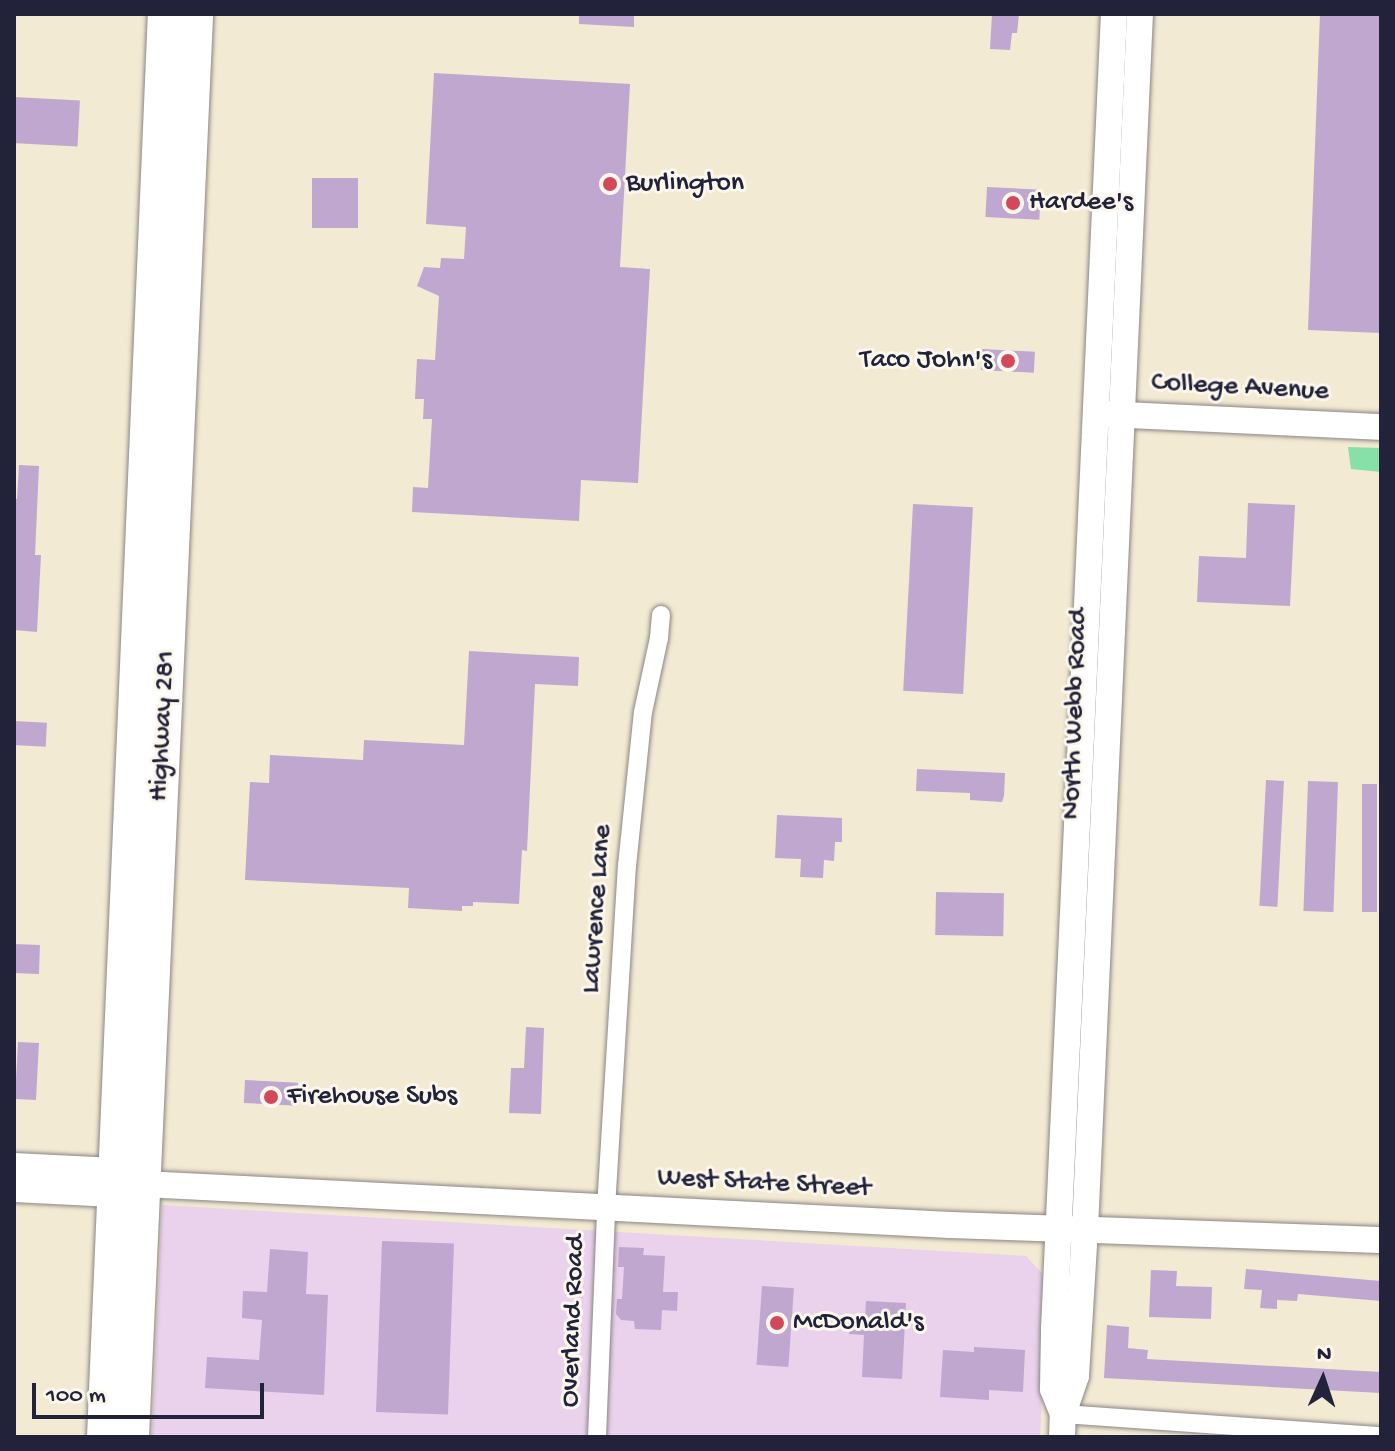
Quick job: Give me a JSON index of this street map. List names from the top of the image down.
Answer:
{
  "streets": {
    "highway": ["Highway 281"],
    "main road": ["College Avenue", "North Webb Road", "West State Street"],
    "street": ["Lawrence Lane", "Overland Road"]
  },
  "crossings": [
    ["College Avenue", "North Webb Road"],
    ["North Webb Road", "West State Street"],
    ["Highway 281", "West State Street"],
    ["Lawrence Lane", "West State Street"],
    ["Lawrence Lane", "Overland Road"],
    ["West State Street", "Overland Road"]
  ],
  "places": [
    "Burlington",
    "Hardee's",
    "Taco John's",
    "Firehouse Subs",
    "McDonald's"
  ],
  "scale_bar": "100 m",
  "north": "top"
}
